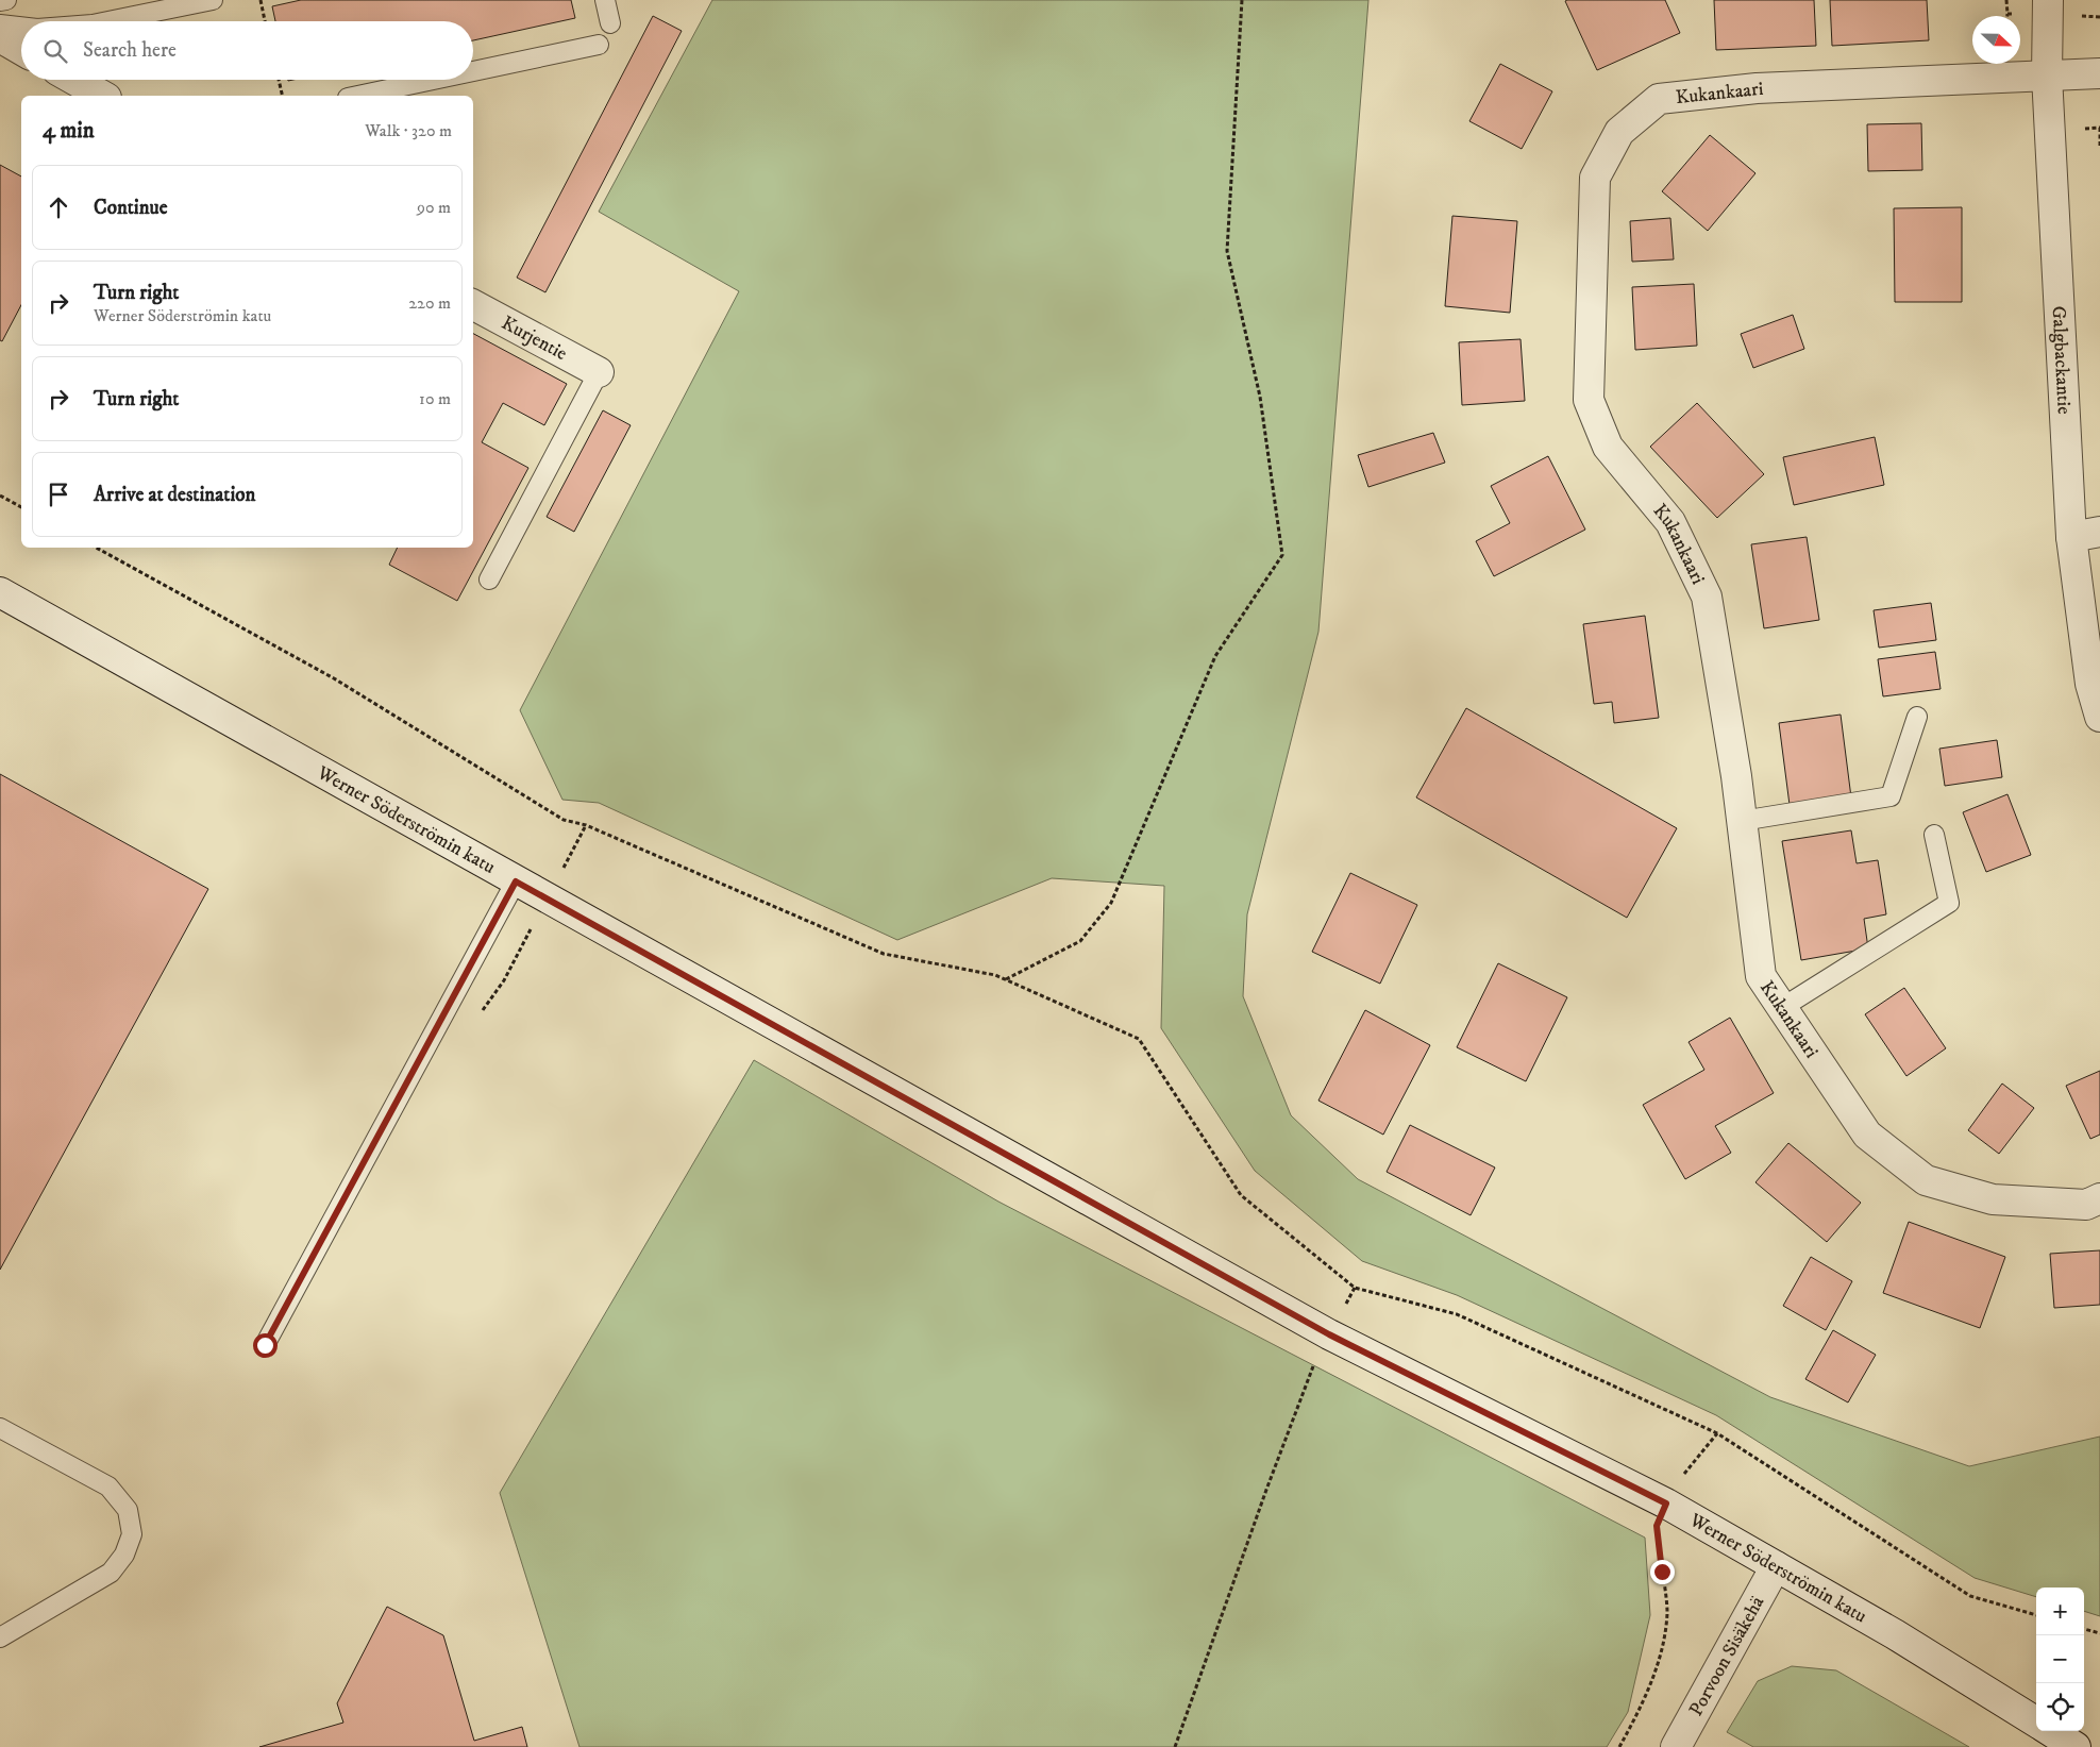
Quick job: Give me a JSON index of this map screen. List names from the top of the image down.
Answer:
{
  "streets": {
    "street": [
      "Kukankaari",
      "Kurjentie",
      "Galgbackantie",
      "Werner Söderströmin katu",
      "Porvoon Sisäkehä"
    ]
  },
  "crossings": [
    ["Kukankaari", "Galgbackantie"],
    ["Werner Söderströmin katu", "Porvoon Sisäkehä"]
  ],
  "north": "right",
  "page": {
    "search": "Search here",
    "heading": ["4 min", "Walk · 320 m"],
    "list": [
      ["Continue", "90 m"],
      ["Turn right", "Werner Söderströmin katu", "220 m"],
      ["Turn right", "10 m"],
      "Arrive at destination"
    ],
    "map_buttons": ["+", "−"]
  }
}
